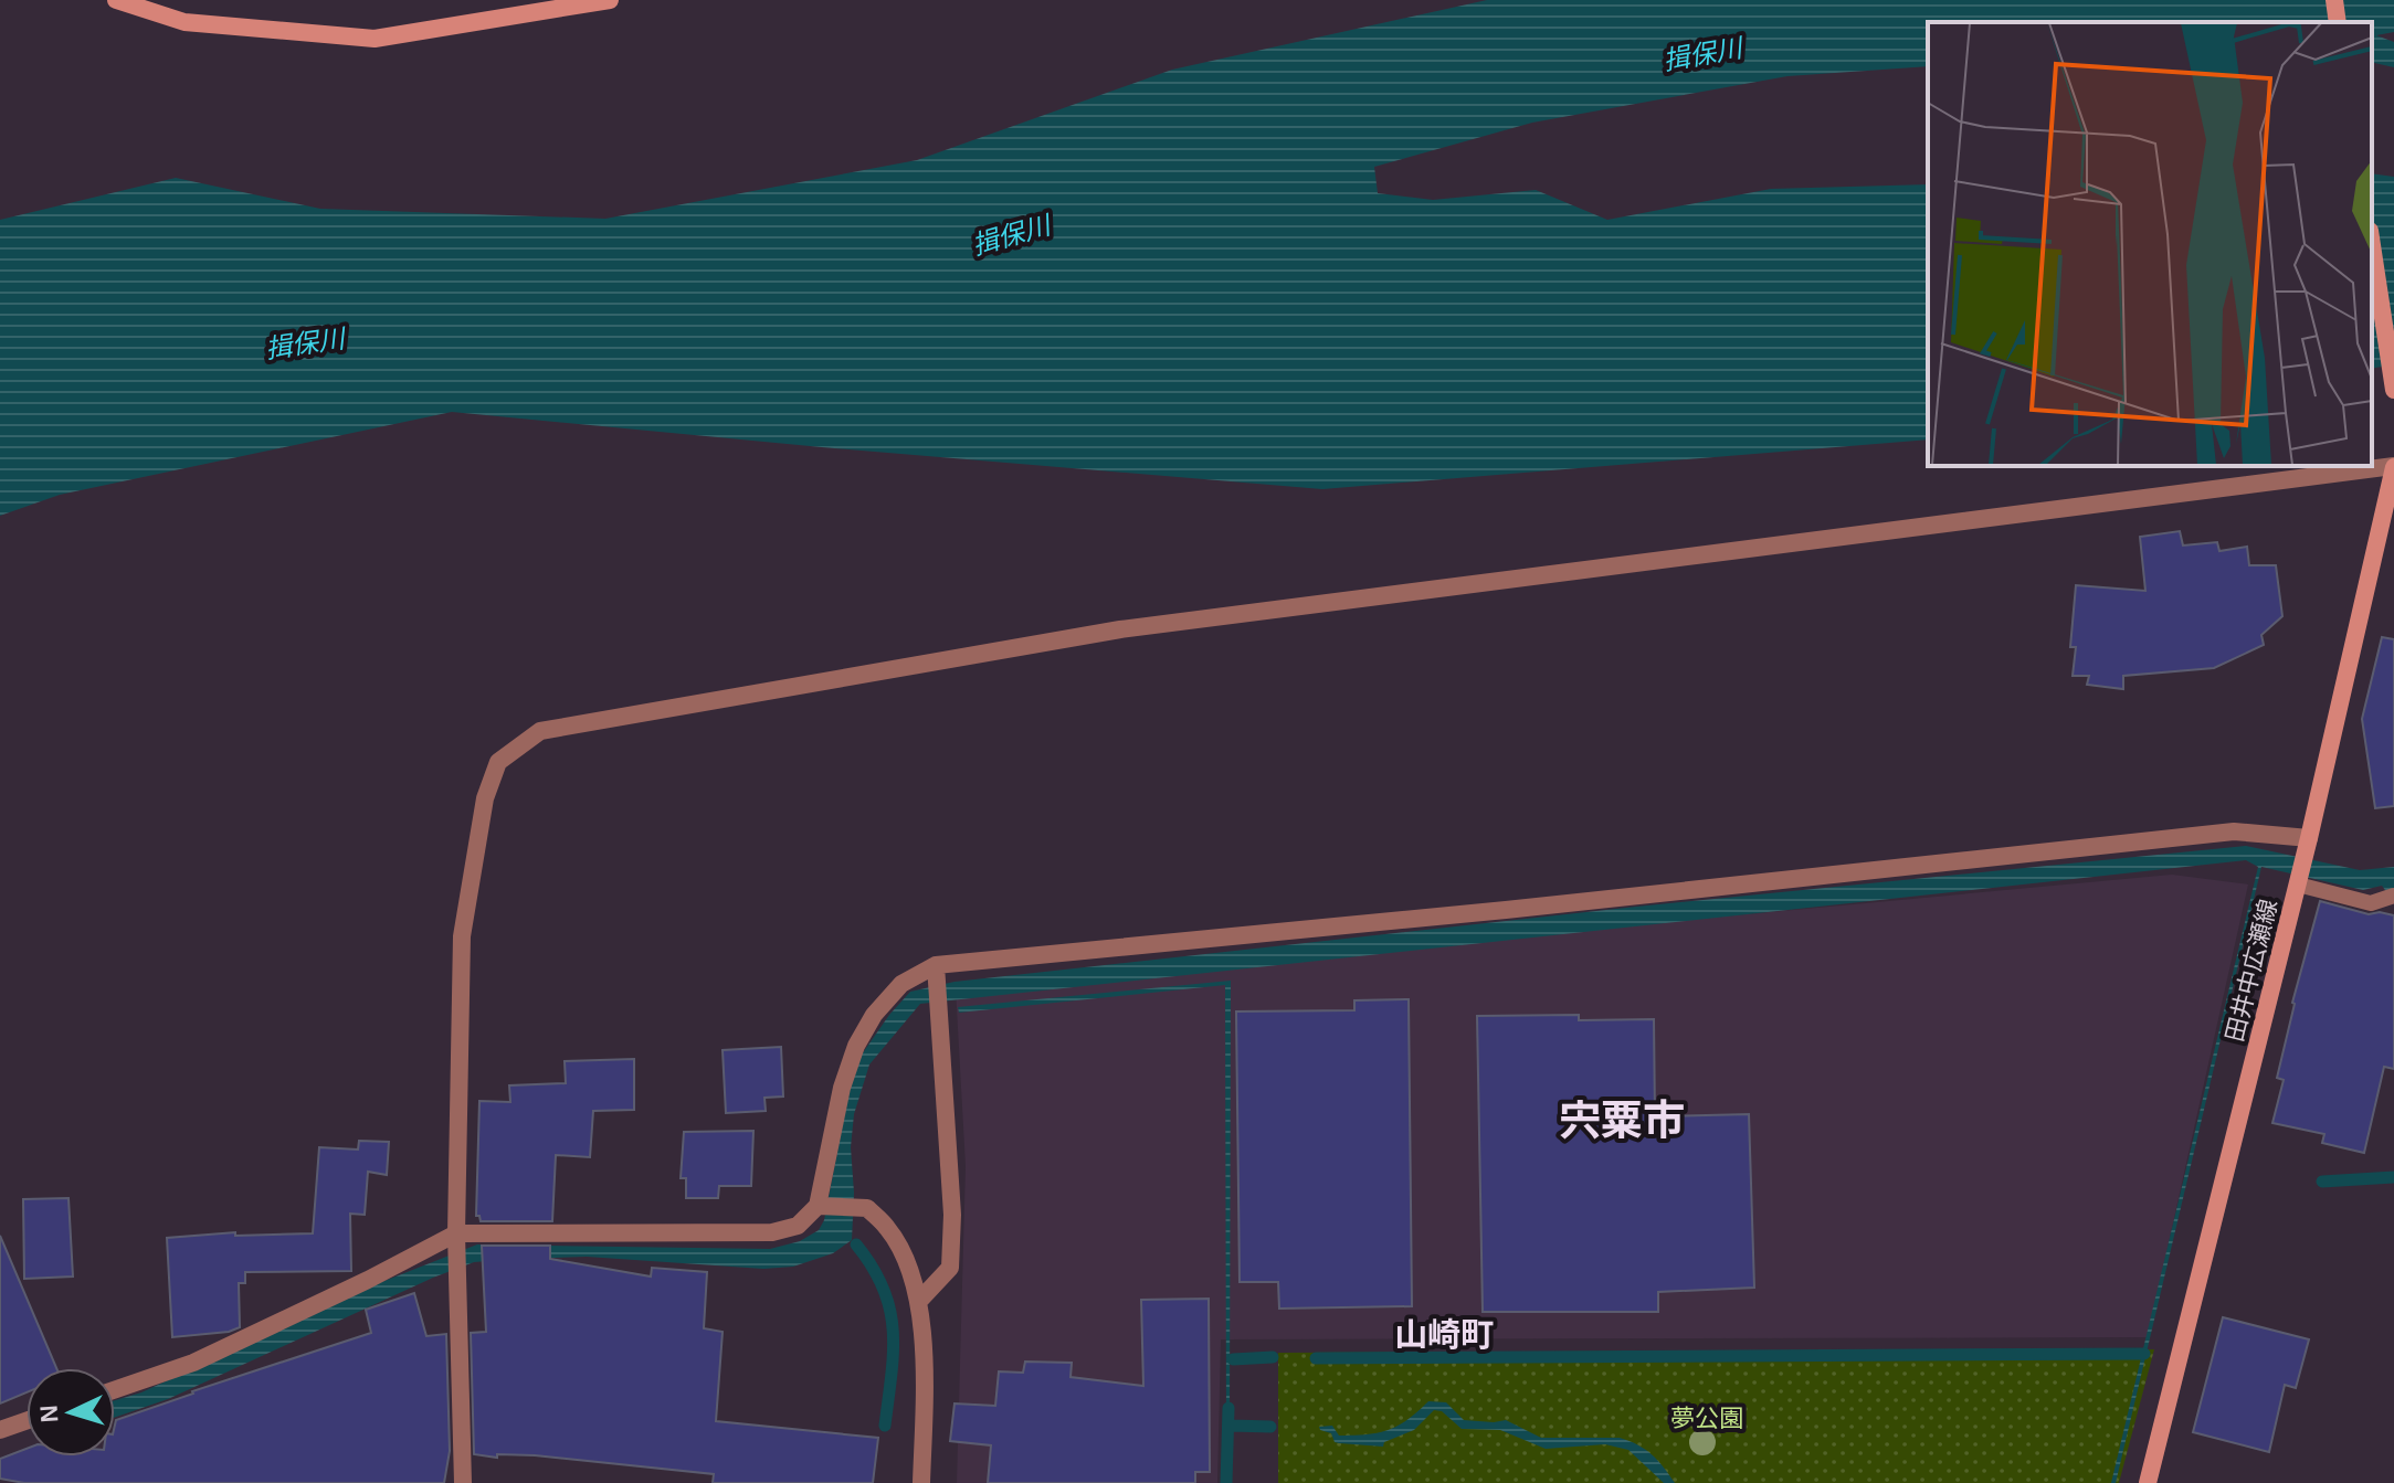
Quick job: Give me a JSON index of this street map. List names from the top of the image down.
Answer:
{
  "streets": {
    "main road": ["田井中広瀬線"]
  },
  "districts": ["宍粟市", "山崎町"],
  "water": ["揖保川"],
  "parks": ["夢公園"],
  "north": "left"
}
